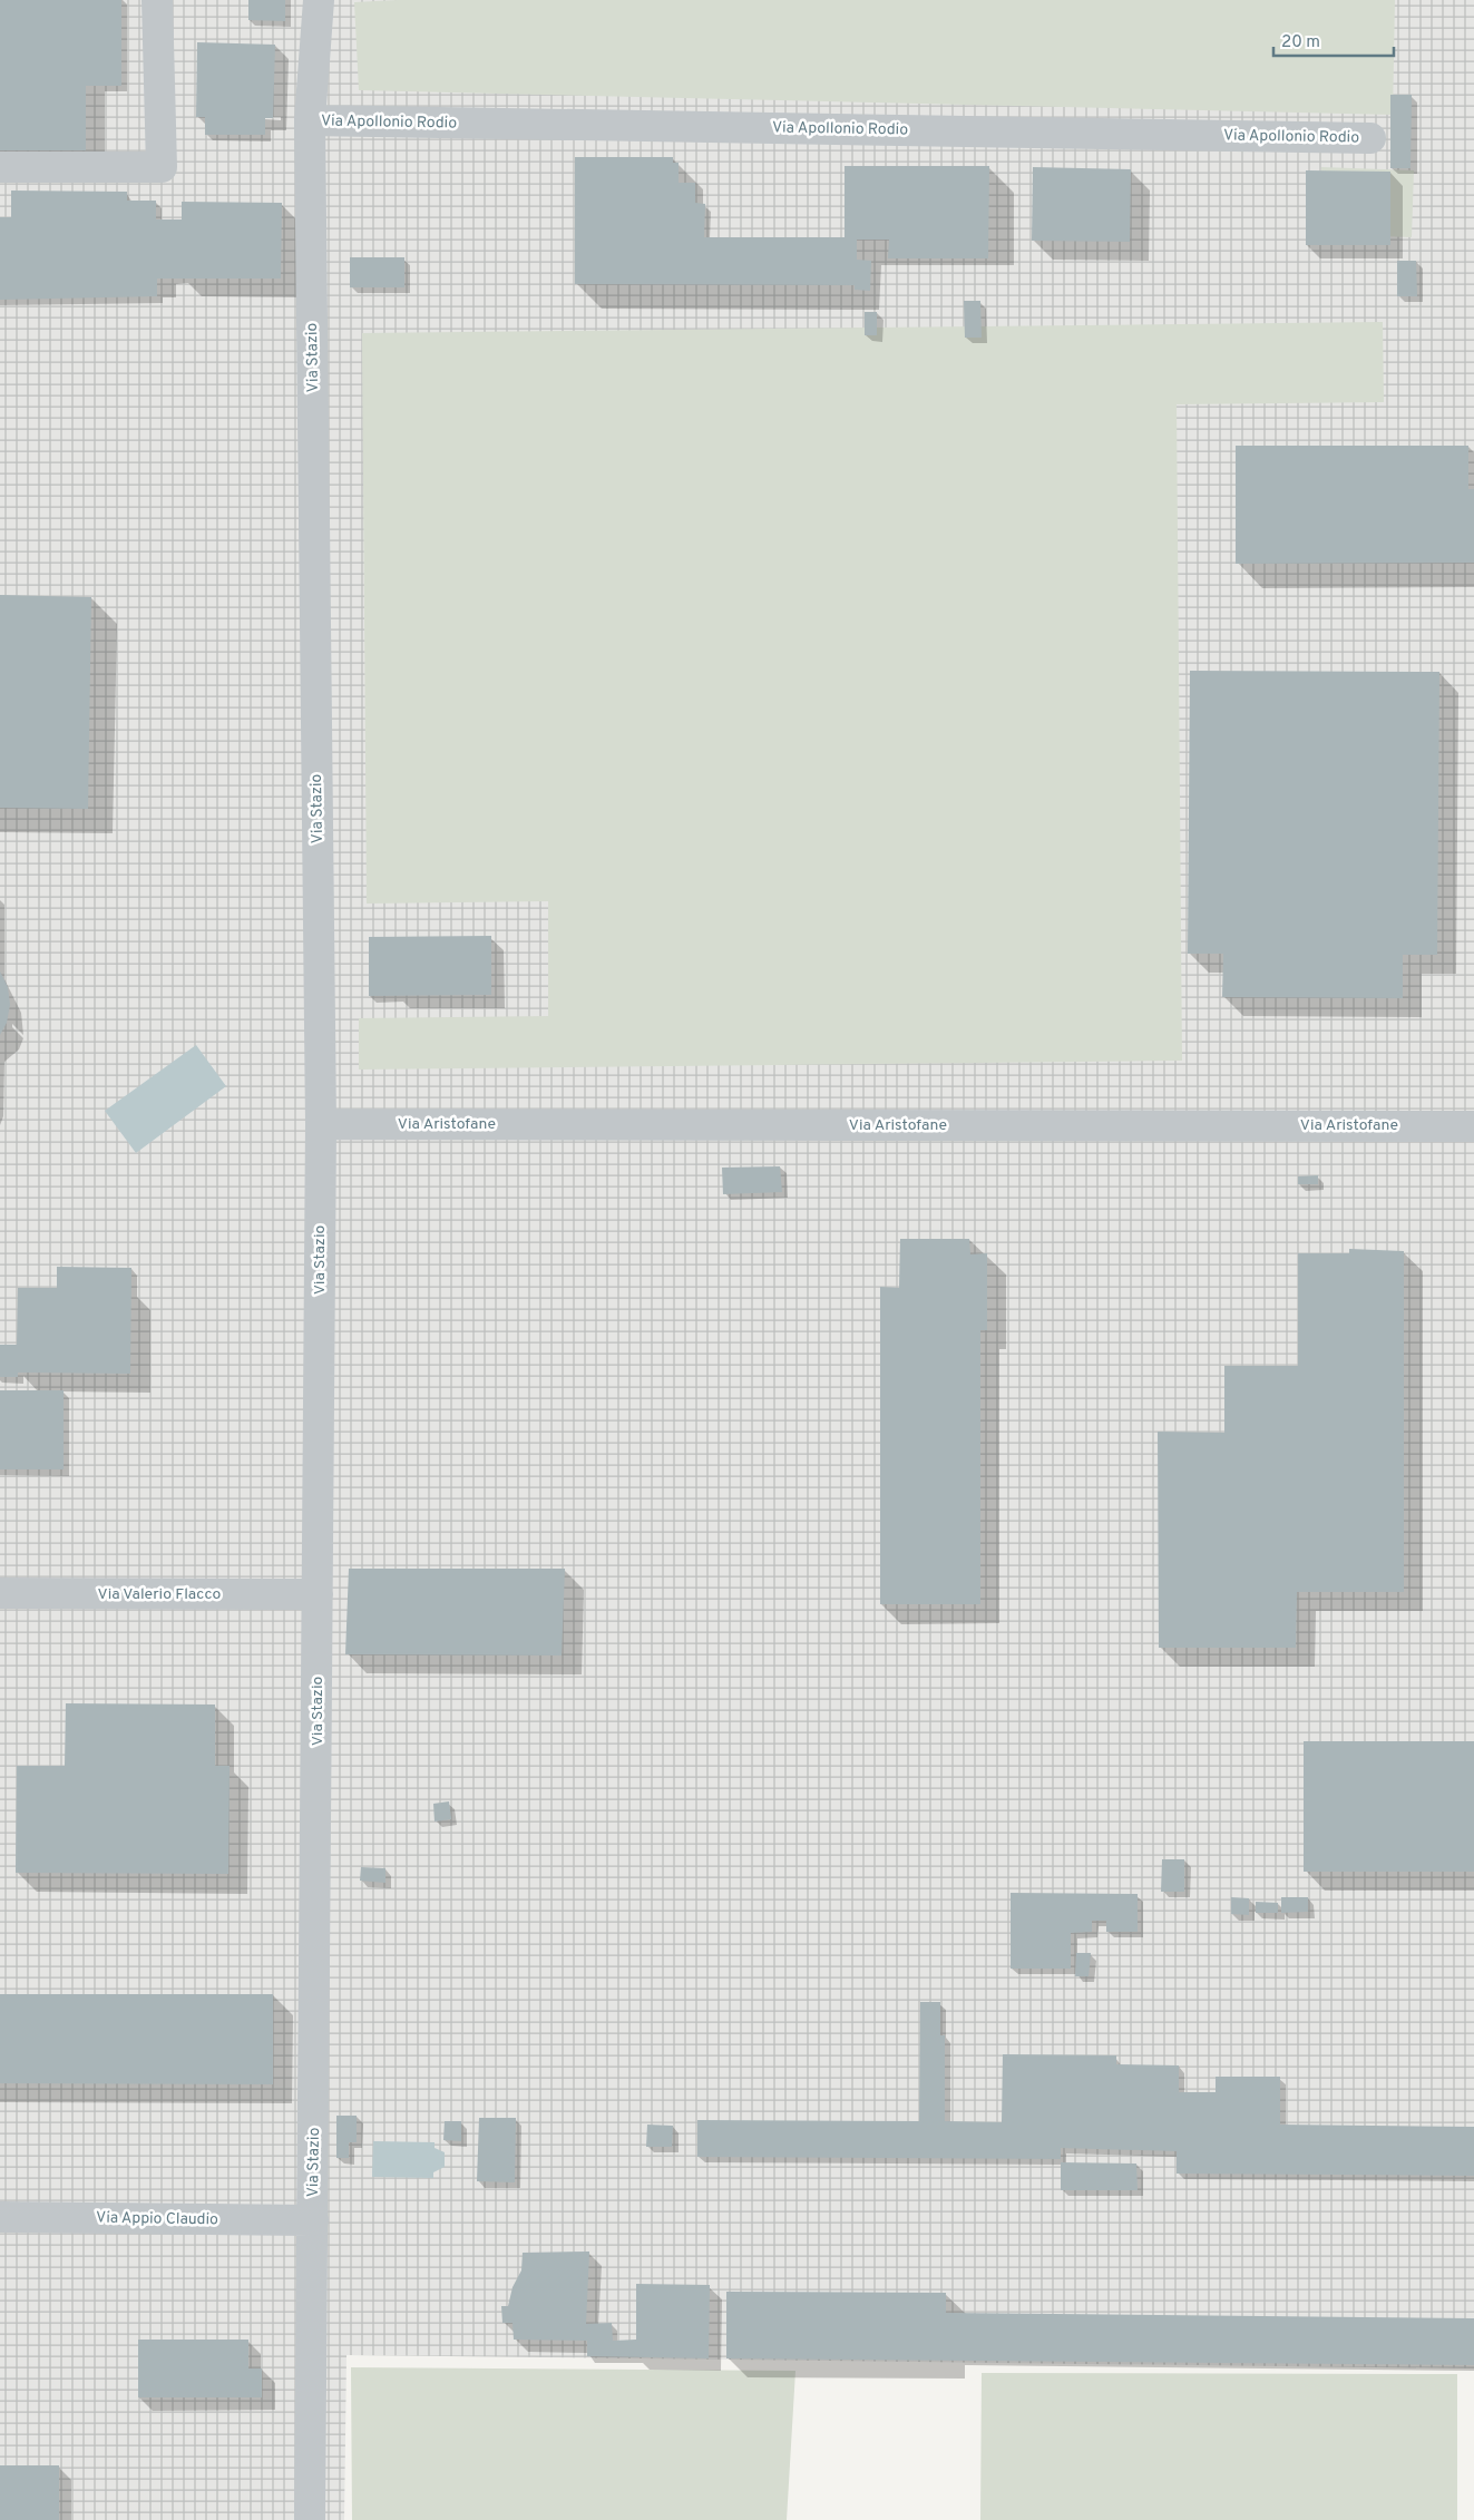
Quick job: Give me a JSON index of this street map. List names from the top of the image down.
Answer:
{
  "streets": {
    "street": [
      "Via Apollonio Rodio",
      "Via Stazio",
      "Via Aristofane",
      "Via Valerio Flacco",
      "Via Appio Claudio"
    ]
  },
  "crossings": [
    ["Via Apollonio Rodio", "Via Stazio"],
    ["Via Stazio", "Via Aristofane"],
    ["Via Stazio", "Via Valerio Flacco"],
    ["Via Stazio", "Via Appio Claudio"]
  ],
  "scale_bar": "20 m"
}
